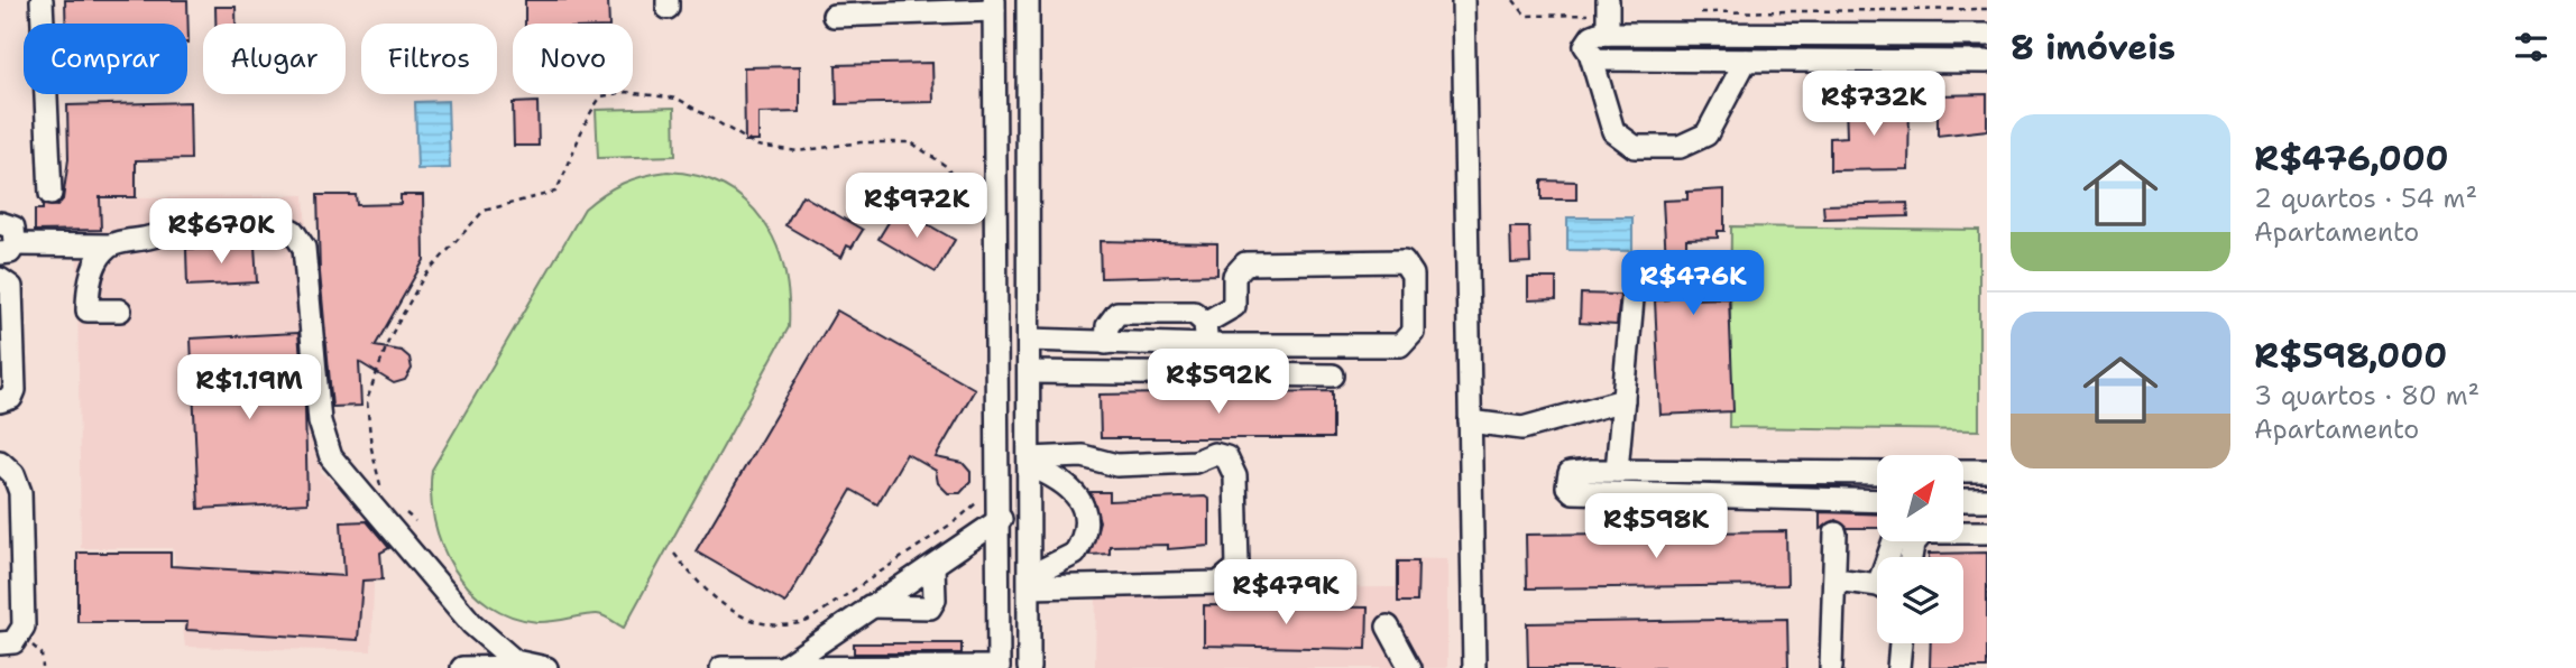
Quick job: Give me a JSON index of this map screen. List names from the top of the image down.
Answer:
{
  "north": "top right",
  "page": {
    "heading": "8 imóveis",
    "chip": [
      "Comprar",
      "Alugar",
      "Filtros",
      "Novo"
    ],
    "price": [
      "R$732K",
      "R$972K",
      "R$670K",
      "R$476K",
      "R$592K",
      "R$1.19M",
      "R$598K",
      "R$479K"
    ],
    "list": [
      {
        "name": "R$476,000",
        "note": "2 quartos · 54 m² · Apartamento"
      },
      {
        "name": "R$598,000",
        "note": "3 quartos · 80 m² · Apartamento"
      }
    ]
  }
}
